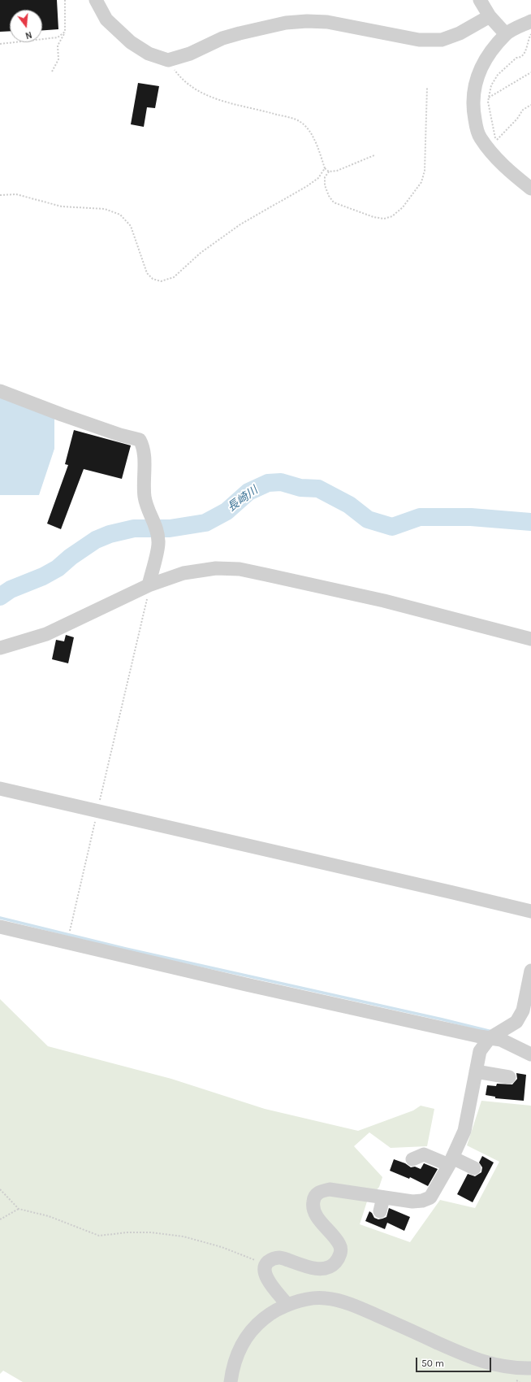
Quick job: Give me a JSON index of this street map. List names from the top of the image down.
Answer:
{
  "water": ["長崎川"],
  "scale_bar": "50 m",
  "north": "bottom"
}
